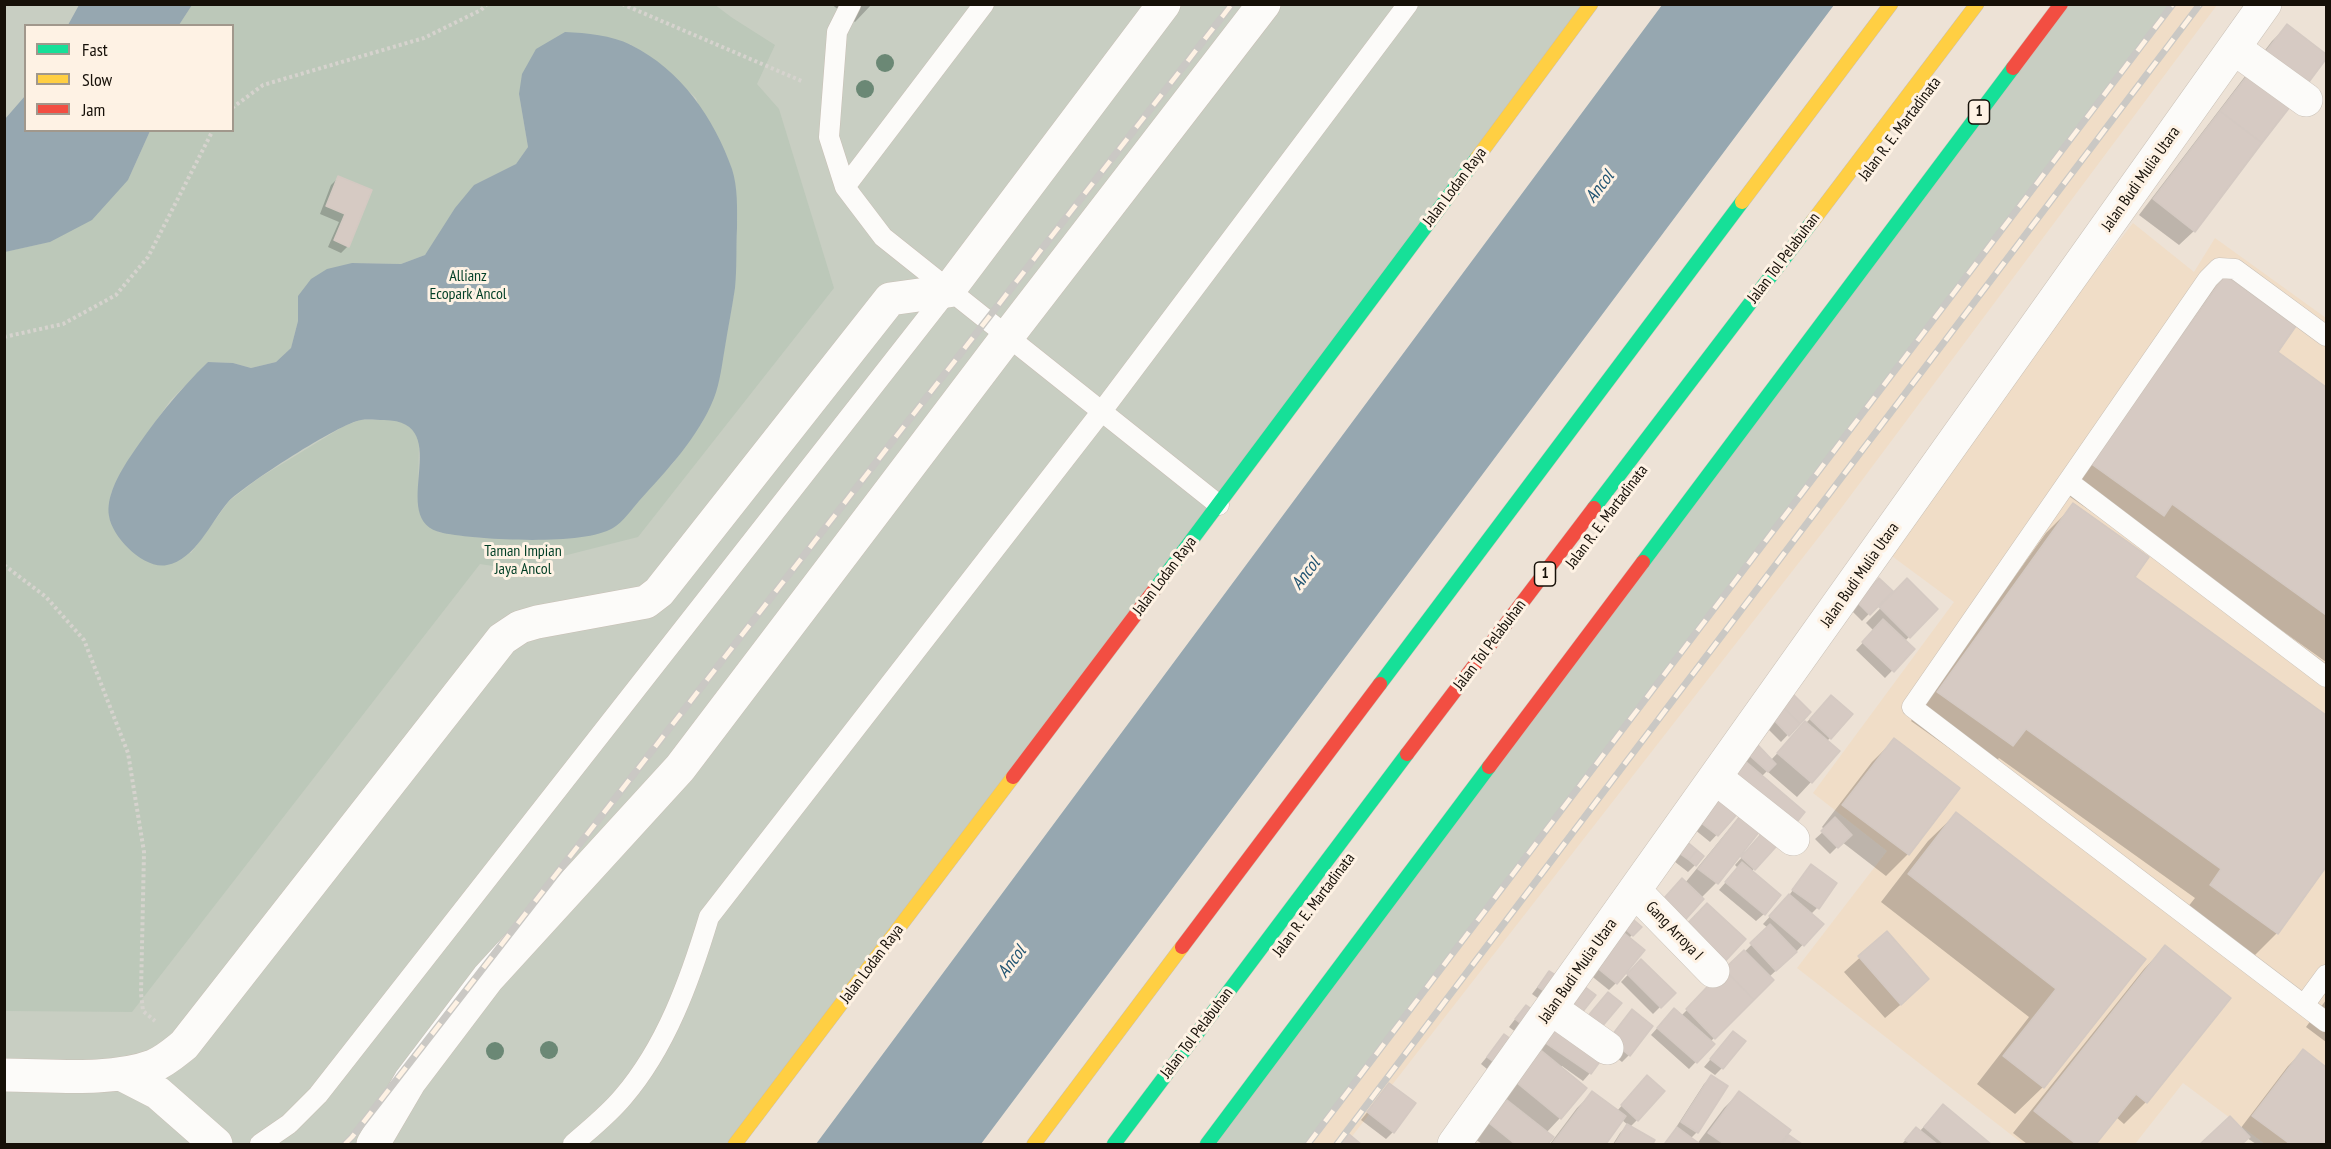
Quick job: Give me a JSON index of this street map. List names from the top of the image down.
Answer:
{
  "streets": {
    "main road": ["1", "Jalan Lodan Raya", "Jalan Tol Pelabuhan"],
    "street": ["Jalan Budi Mulia Utara", "Gang Arroya I"]
  },
  "crossings": [
    ["Jalan Budi Mulia Utara", "Gang Arroya I"]
  ],
  "water": ["Ancol"],
  "parks": ["Allianz Ecopark Ancol", "Taman Impian Jaya Ancol"],
  "legend": ["Fast", "Slow", "Jam"]
}
